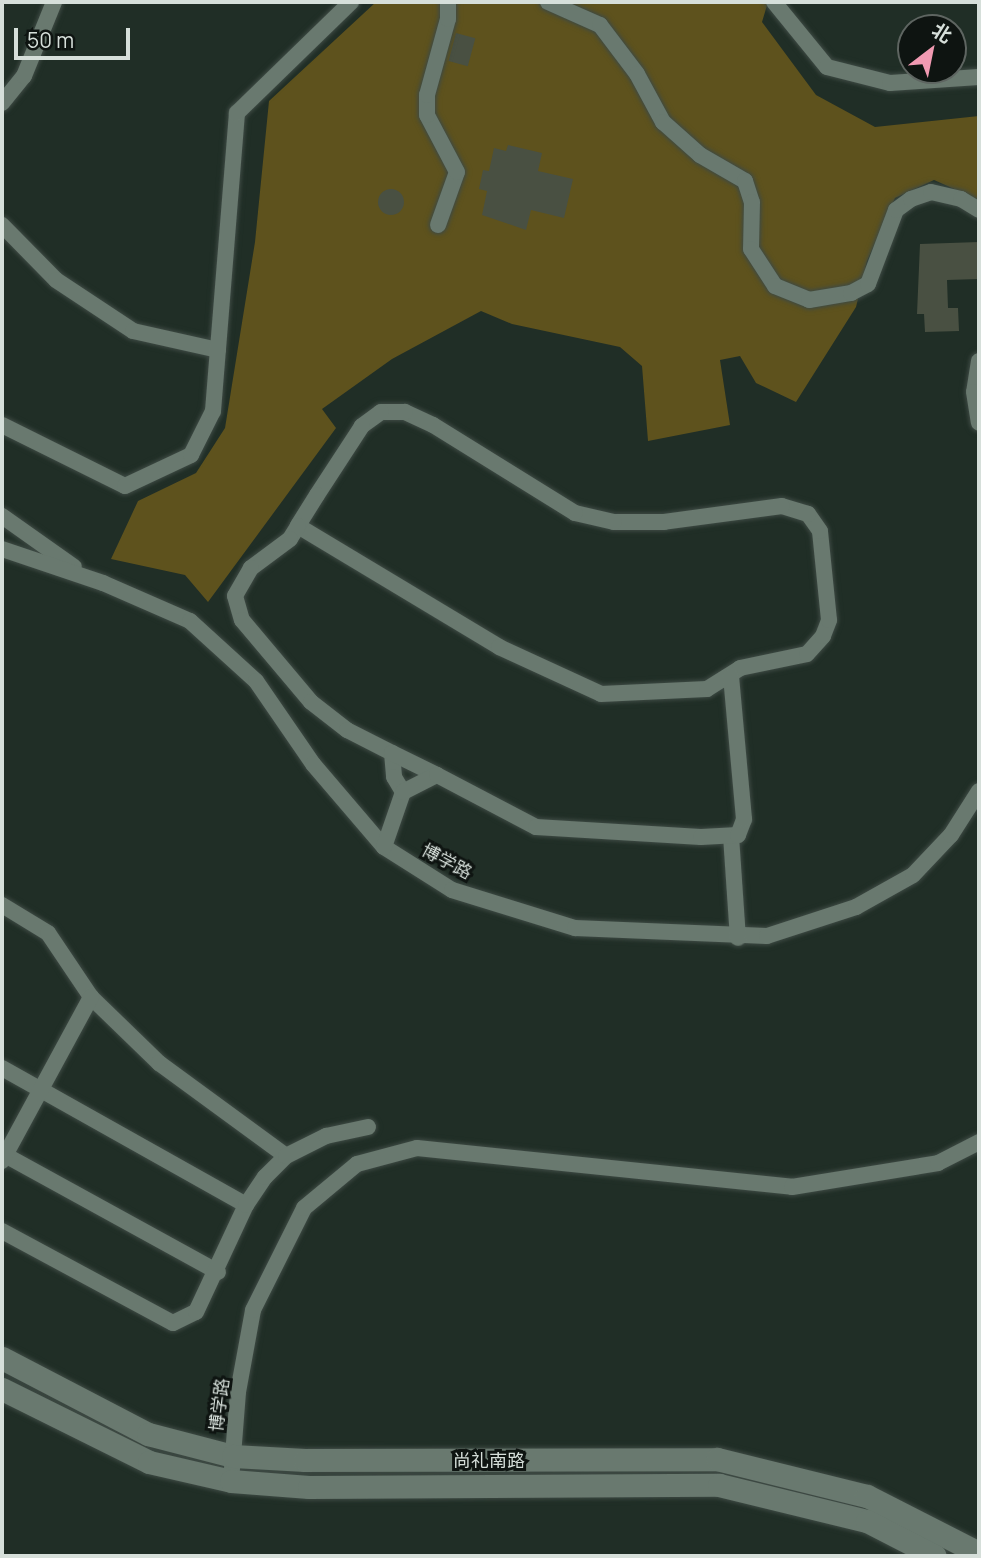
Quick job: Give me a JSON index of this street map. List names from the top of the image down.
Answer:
{
  "streets": {
    "main road": ["尚礼南路"],
    "street": ["博学路"]
  },
  "crossings": [
    ["博学路", "尚礼南路"]
  ],
  "scale_bar": "50 m",
  "north": "top right"
}
